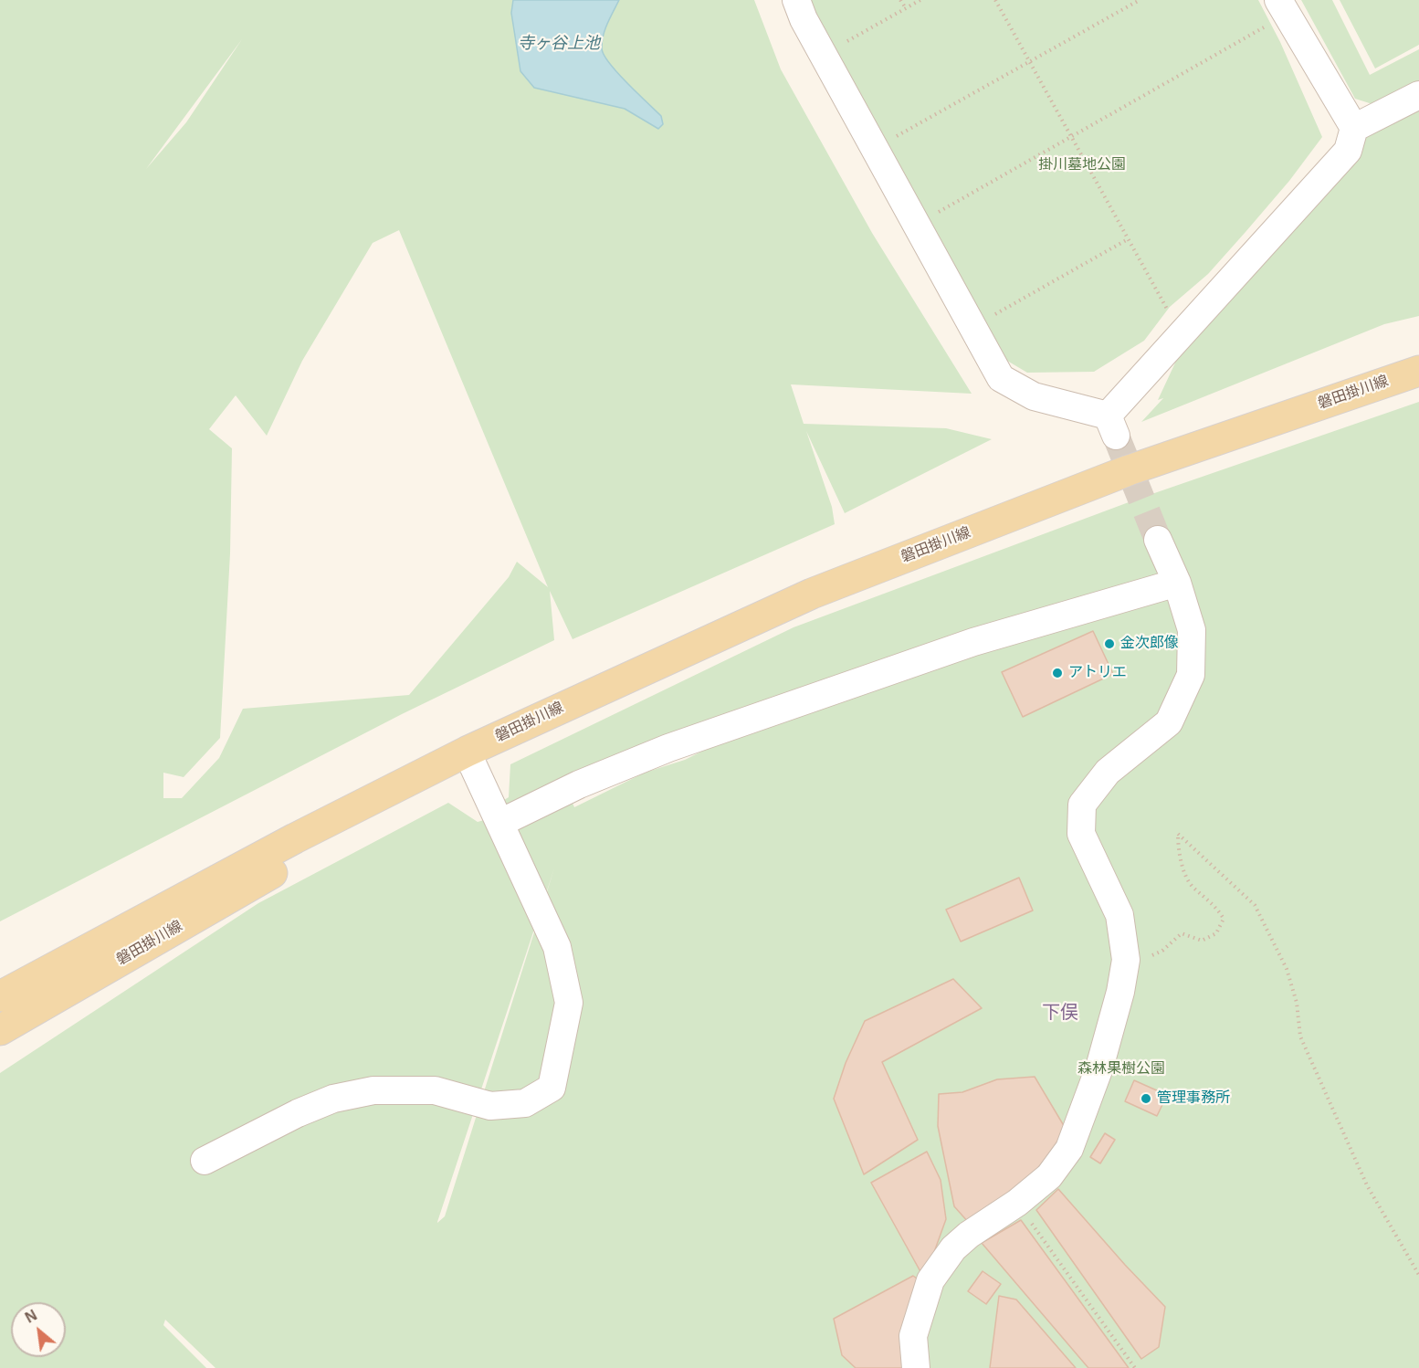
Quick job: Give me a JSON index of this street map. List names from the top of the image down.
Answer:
{
  "streets": {
    "main road": ["磐田掛川線"]
  },
  "districts": ["下俣"],
  "water": ["寺ヶ谷上池"],
  "parks": ["掛川墓地公園", "森林果樹公園"],
  "places": ["金次郎像", "アトリエ", "管理事務所"],
  "north": "top left"
}
